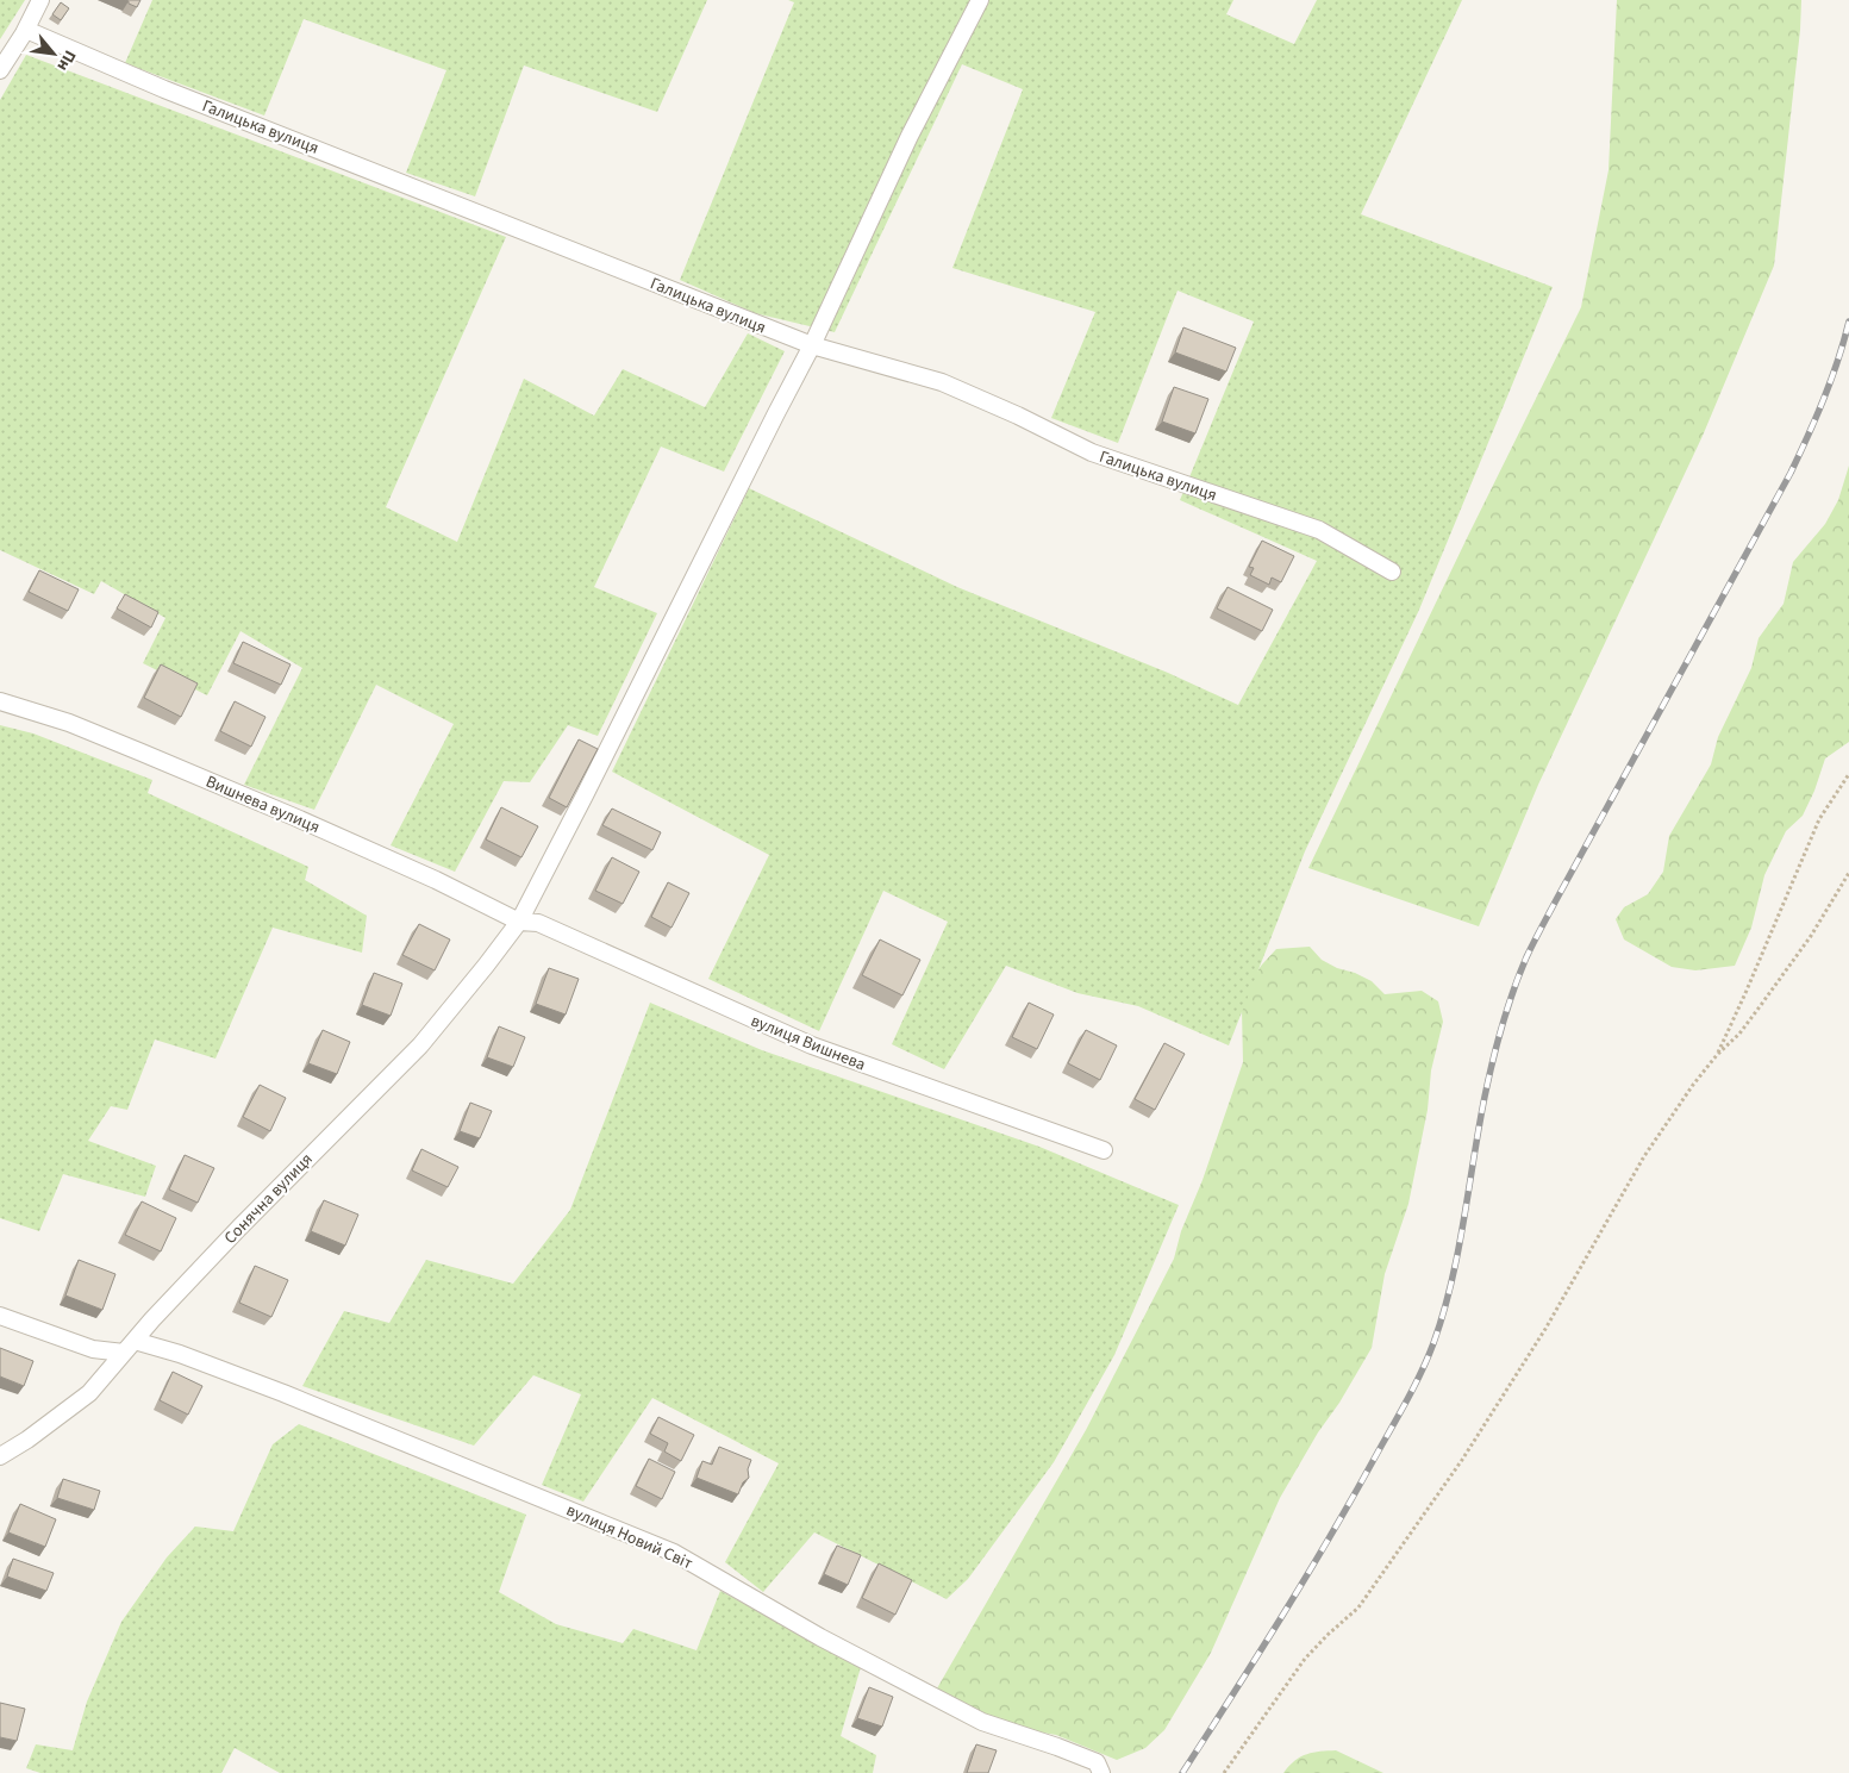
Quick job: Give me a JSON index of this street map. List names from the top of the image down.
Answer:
{
  "streets": {
    "street": [
      "Галицька вулиця",
      "Вишнева вулиця",
      "вулиця Вишнева",
      "Сонячна вулиця",
      "вулиця Новий Світ"
    ]
  },
  "crossings": [
    ["Галицька вулиця", "Сонячна вулиця"],
    ["Вишнева вулиця", "вулиця Вишнева"],
    ["Вишнева вулиця", "Сонячна вулиця"],
    ["вулиця Вишнева", "Сонячна вулиця"],
    ["Сонячна вулиця", "вулиця Новий Світ"]
  ],
  "north": "bottom right"
}
